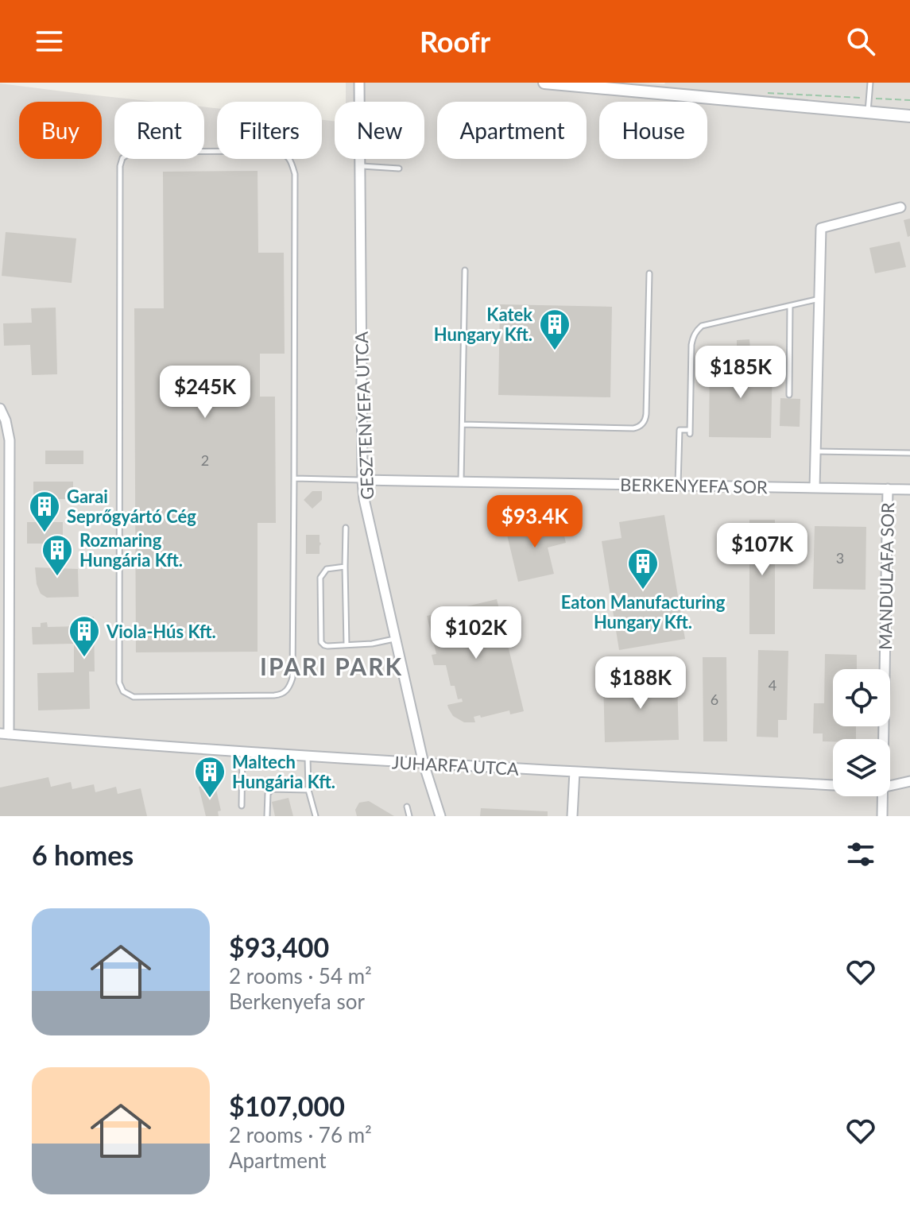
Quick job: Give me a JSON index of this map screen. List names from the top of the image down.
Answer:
{
  "streets": {
    "street": [
      "GESZTENYEFA UTCA",
      "BERKENYEFA SOR",
      "MANDULAFA SOR",
      "JUHARFA UTCA"
    ]
  },
  "crossings": [
    ["GESZTENYEFA UTCA", "BERKENYEFA SOR"],
    ["GESZTENYEFA UTCA", "JUHARFA UTCA"],
    ["BERKENYEFA SOR", "MANDULAFA SOR"]
  ],
  "districts": ["IPARI PARK"],
  "places": {
    "building": [
      "Katek Hungary Kft.",
      "Garai Seprőgyártó Cég",
      "Rozmaring Hungária Kft.",
      "Eaton Manufacturing Hungary Kft.",
      "Viola-Hús Kft.",
      "Maltech Hungária Kft."
    ]
  },
  "house_numbers": [
    "2",
    "3",
    "4",
    "6"
  ],
  "page": {
    "header": "Roofr",
    "chip": [
      "Buy",
      "Rent",
      "Filters",
      "New",
      "Apartment",
      "House"
    ],
    "price": [
      "$185K",
      "$245K",
      "$93.4K",
      "$107K",
      "$102K",
      "$188K"
    ],
    "heading": "6 homes",
    "list": [
      {
        "name": "$93,400",
        "note": "2 rooms · 54 m² · Berkenyefa sor"
      },
      {
        "name": "$107,000",
        "note": "2 rooms · 76 m² · Apartment"
      }
    ]
  }
}
